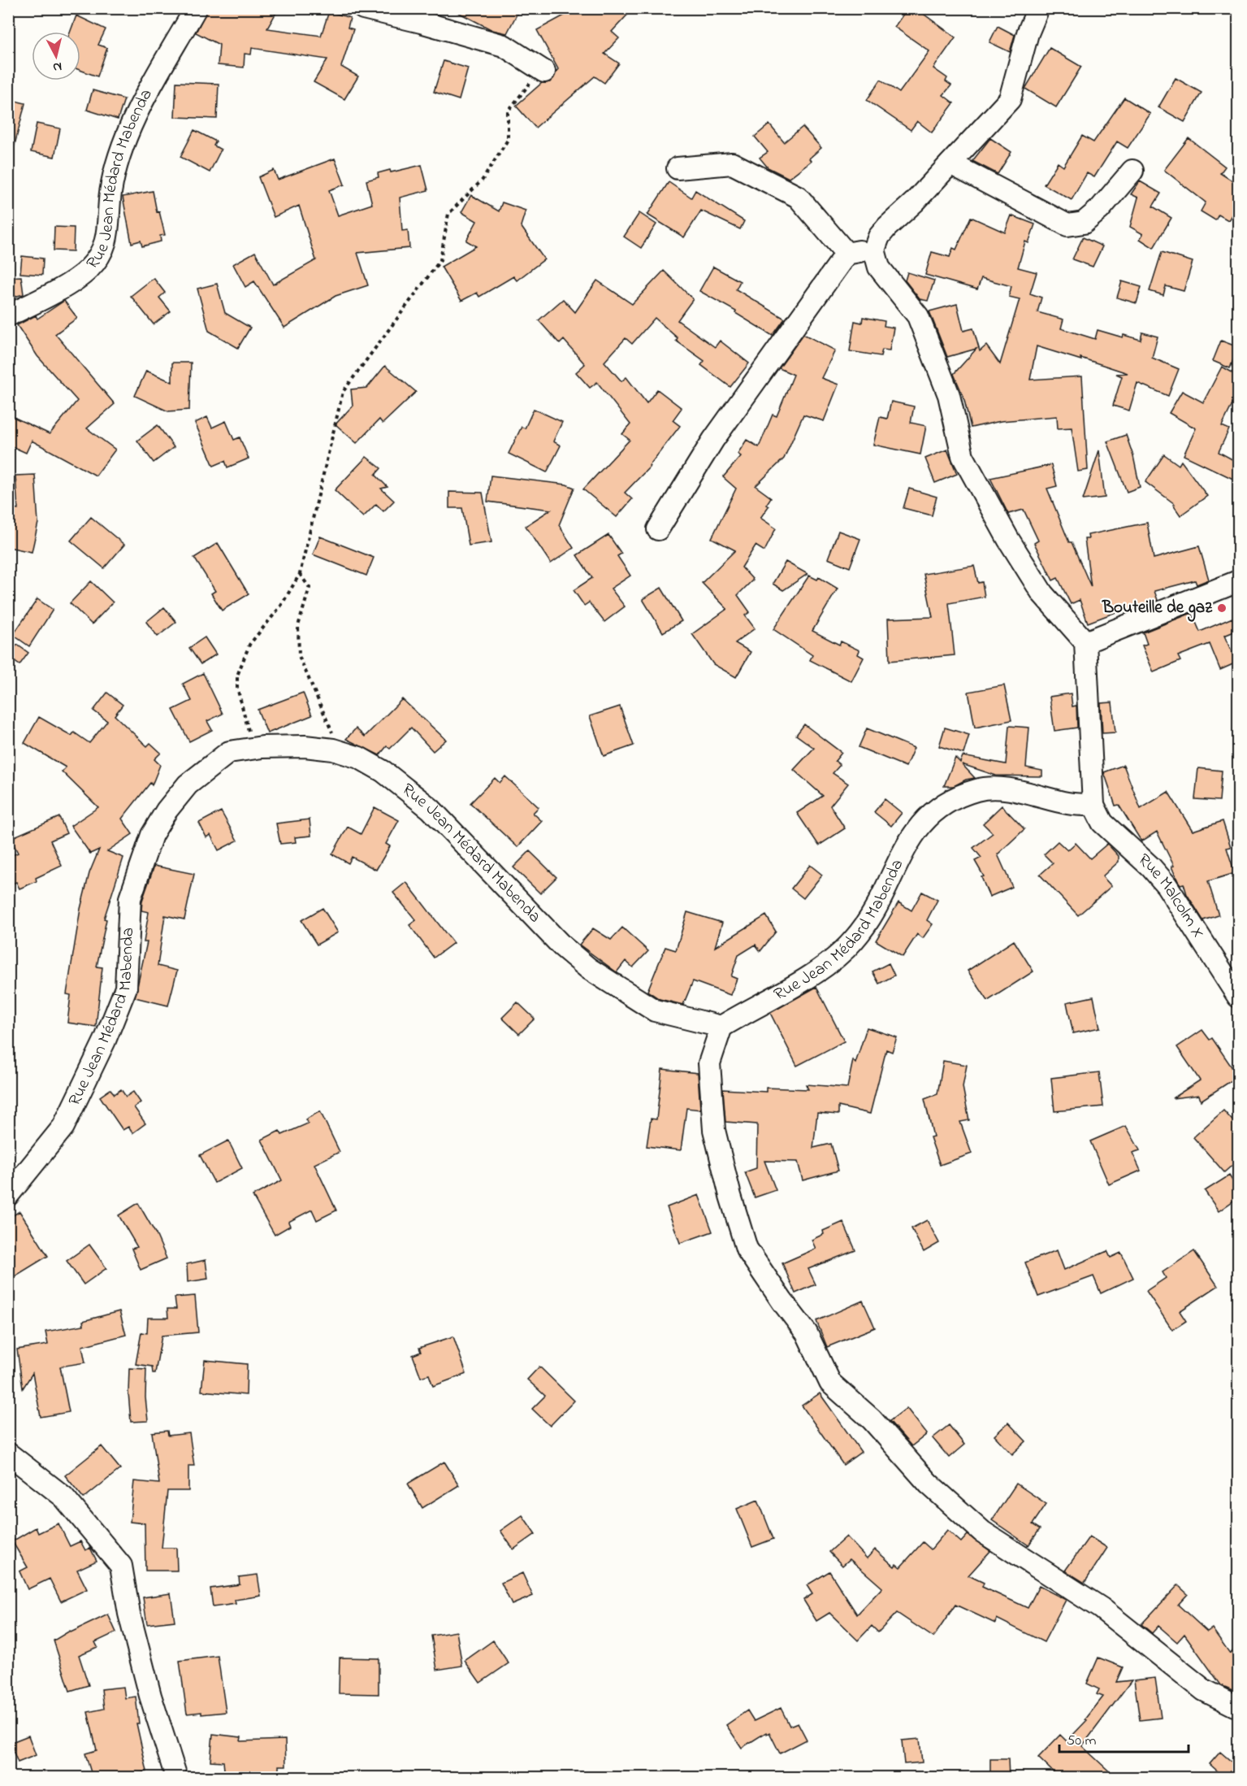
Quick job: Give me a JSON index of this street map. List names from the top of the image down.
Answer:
{
  "streets": {
    "street": ["Rue Jean Médard Mabenda", "Rue Malcolm X"]
  },
  "crossings": [
    ["Rue Jean Médard Mabenda", "Rue Malcolm X"]
  ],
  "places": ["Bouteille de gaz"],
  "scale_bar": "50 m",
  "north": "bottom"
}
